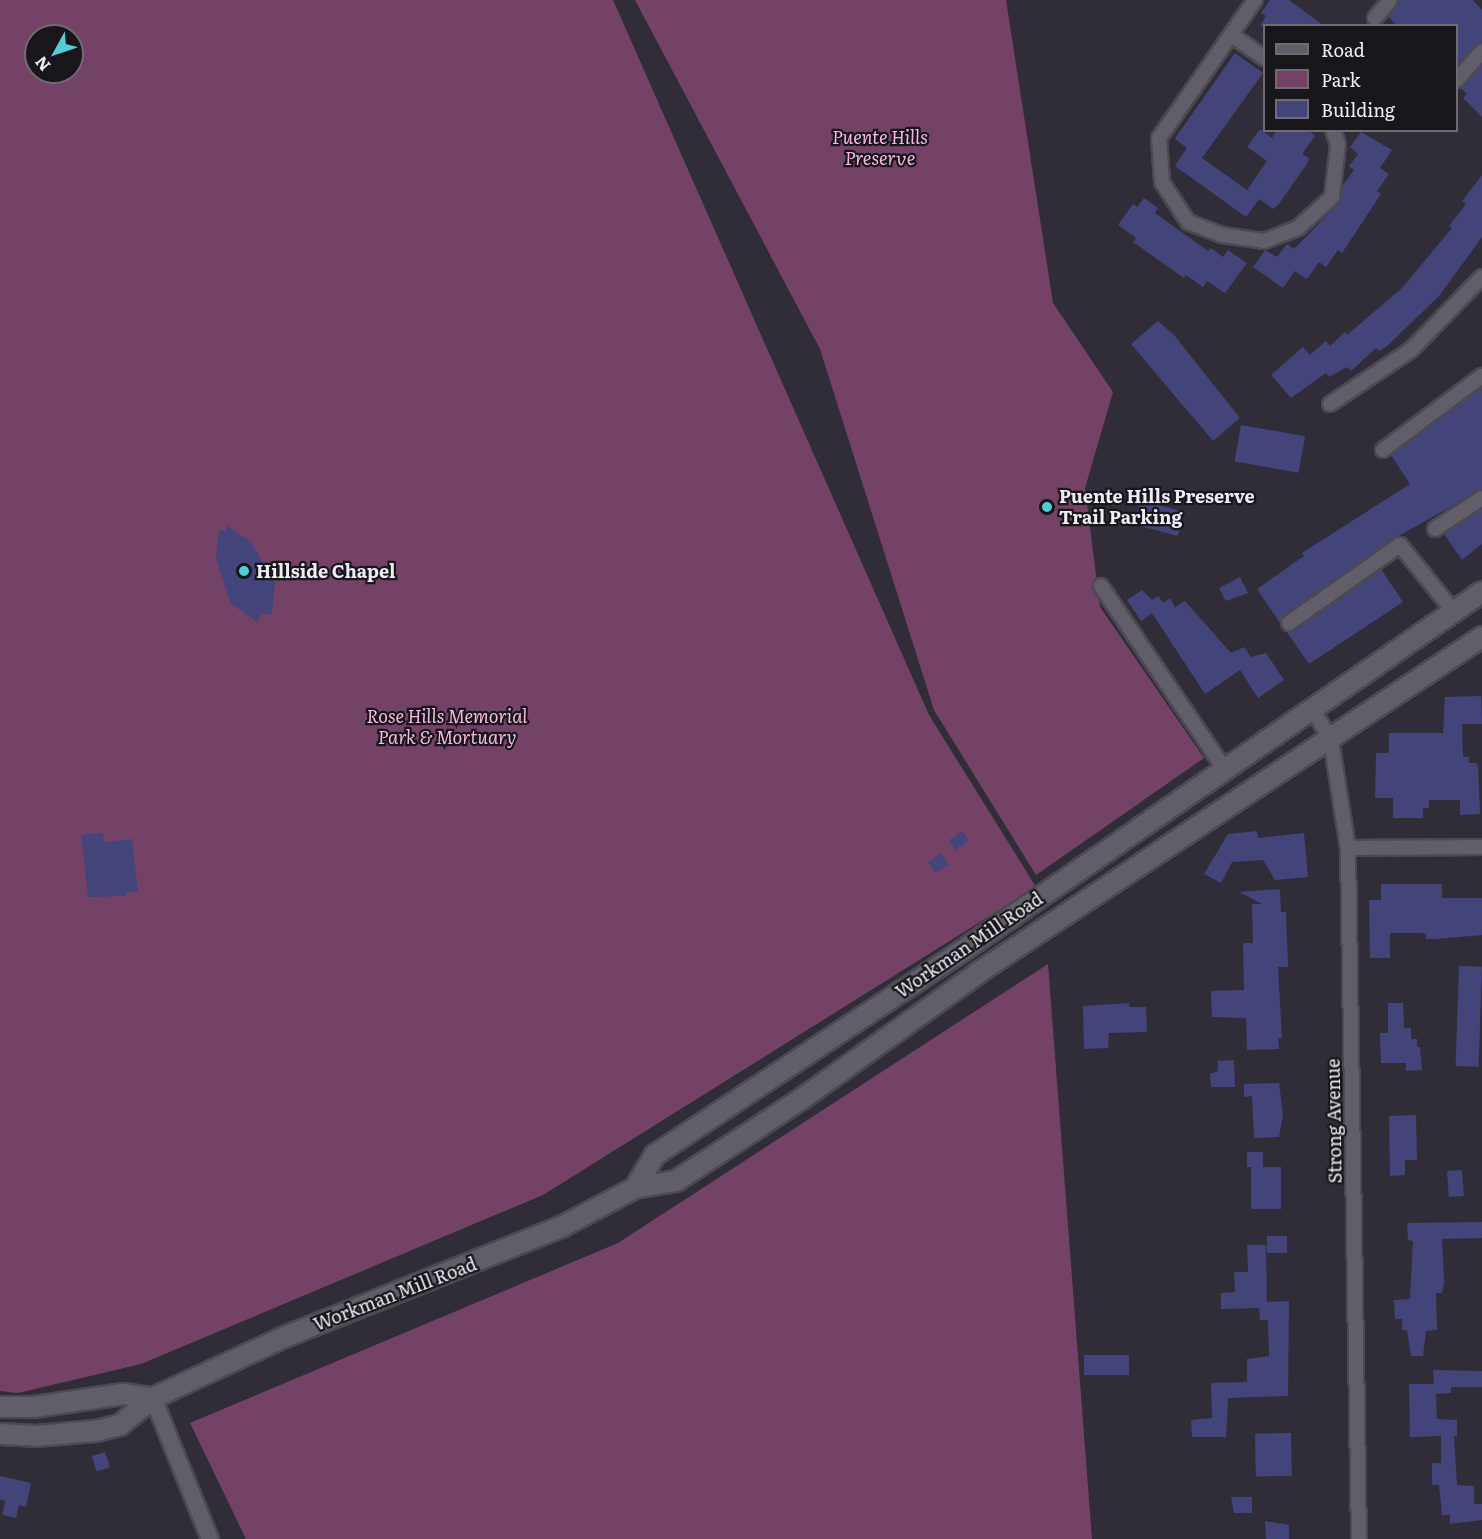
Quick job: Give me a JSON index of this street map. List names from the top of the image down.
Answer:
{
  "streets": {
    "main road": ["Workman Mill Road"],
    "street": ["Strong Avenue"]
  },
  "crossings": [
    ["Workman Mill Road", "Strong Avenue"]
  ],
  "parks": ["Puente Hills Preserve", "Rose Hills Memorial Park & Mortuary"],
  "places": ["Puente Hills Preserve Trail Parking", "Hillside Chapel"],
  "legend": ["Road", "Park", "Building"],
  "north": "bottom left"
}
